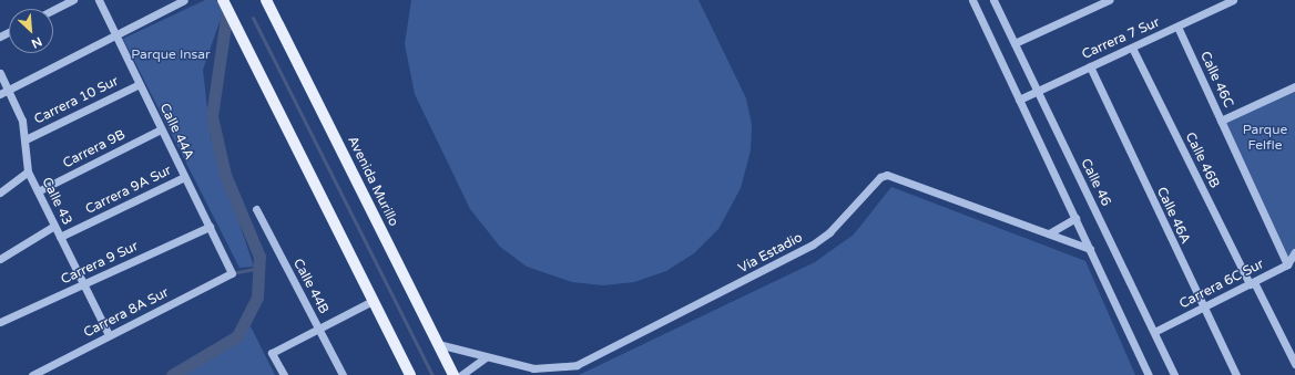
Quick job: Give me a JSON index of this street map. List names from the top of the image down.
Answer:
{
  "streets": {
    "main road": ["Avenida Murillo"],
    "street": [
      "Carrera 7 Sur",
      "Calle 46C",
      "Carrera 10 Sur",
      "Calle 44A",
      "Carrera 9B",
      "Calle 46B",
      "Calle 46",
      "Carrera 9A Sur",
      "Calle 43",
      "Calle 46A",
      "Vía Estadio",
      "Carrera 9 Sur",
      "Carrera 6C Sur",
      "Calle 44B",
      "Carrera 8A Sur"
    ]
  },
  "crossings": [
    ["Carrera 7 Sur", "Calle 46C"],
    ["Carrera 7 Sur", "Calle 46B"],
    ["Carrera 7 Sur", "Calle 46"],
    ["Carrera 7 Sur", "Calle 46A"],
    ["Calle 46C", "Carrera 6C Sur"],
    ["Carrera 10 Sur", "Calle 44A"],
    ["Carrera 10 Sur", "Calle 43"],
    ["Calle 44A", "Carrera 9B"],
    ["Calle 44A", "Carrera 9A Sur"],
    ["Calle 44A", "Carrera 9 Sur"],
    ["Calle 44A", "Carrera 8A Sur"],
    ["Carrera 9B", "Calle 43"],
    ["Calle 46B", "Carrera 6C Sur"],
    ["Avenida Murillo", "Vía Estadio"],
    ["Calle 46", "Carrera 6C Sur"],
    ["Carrera 9A Sur", "Calle 43"],
    ["Calle 43", "Carrera 9 Sur"],
    ["Calle 43", "Carrera 8A Sur"],
    ["Calle 46A", "Carrera 6C Sur"]
  ],
  "parks": ["Parque Insar", "Parque Felfle"],
  "north": "bottom right"
}
